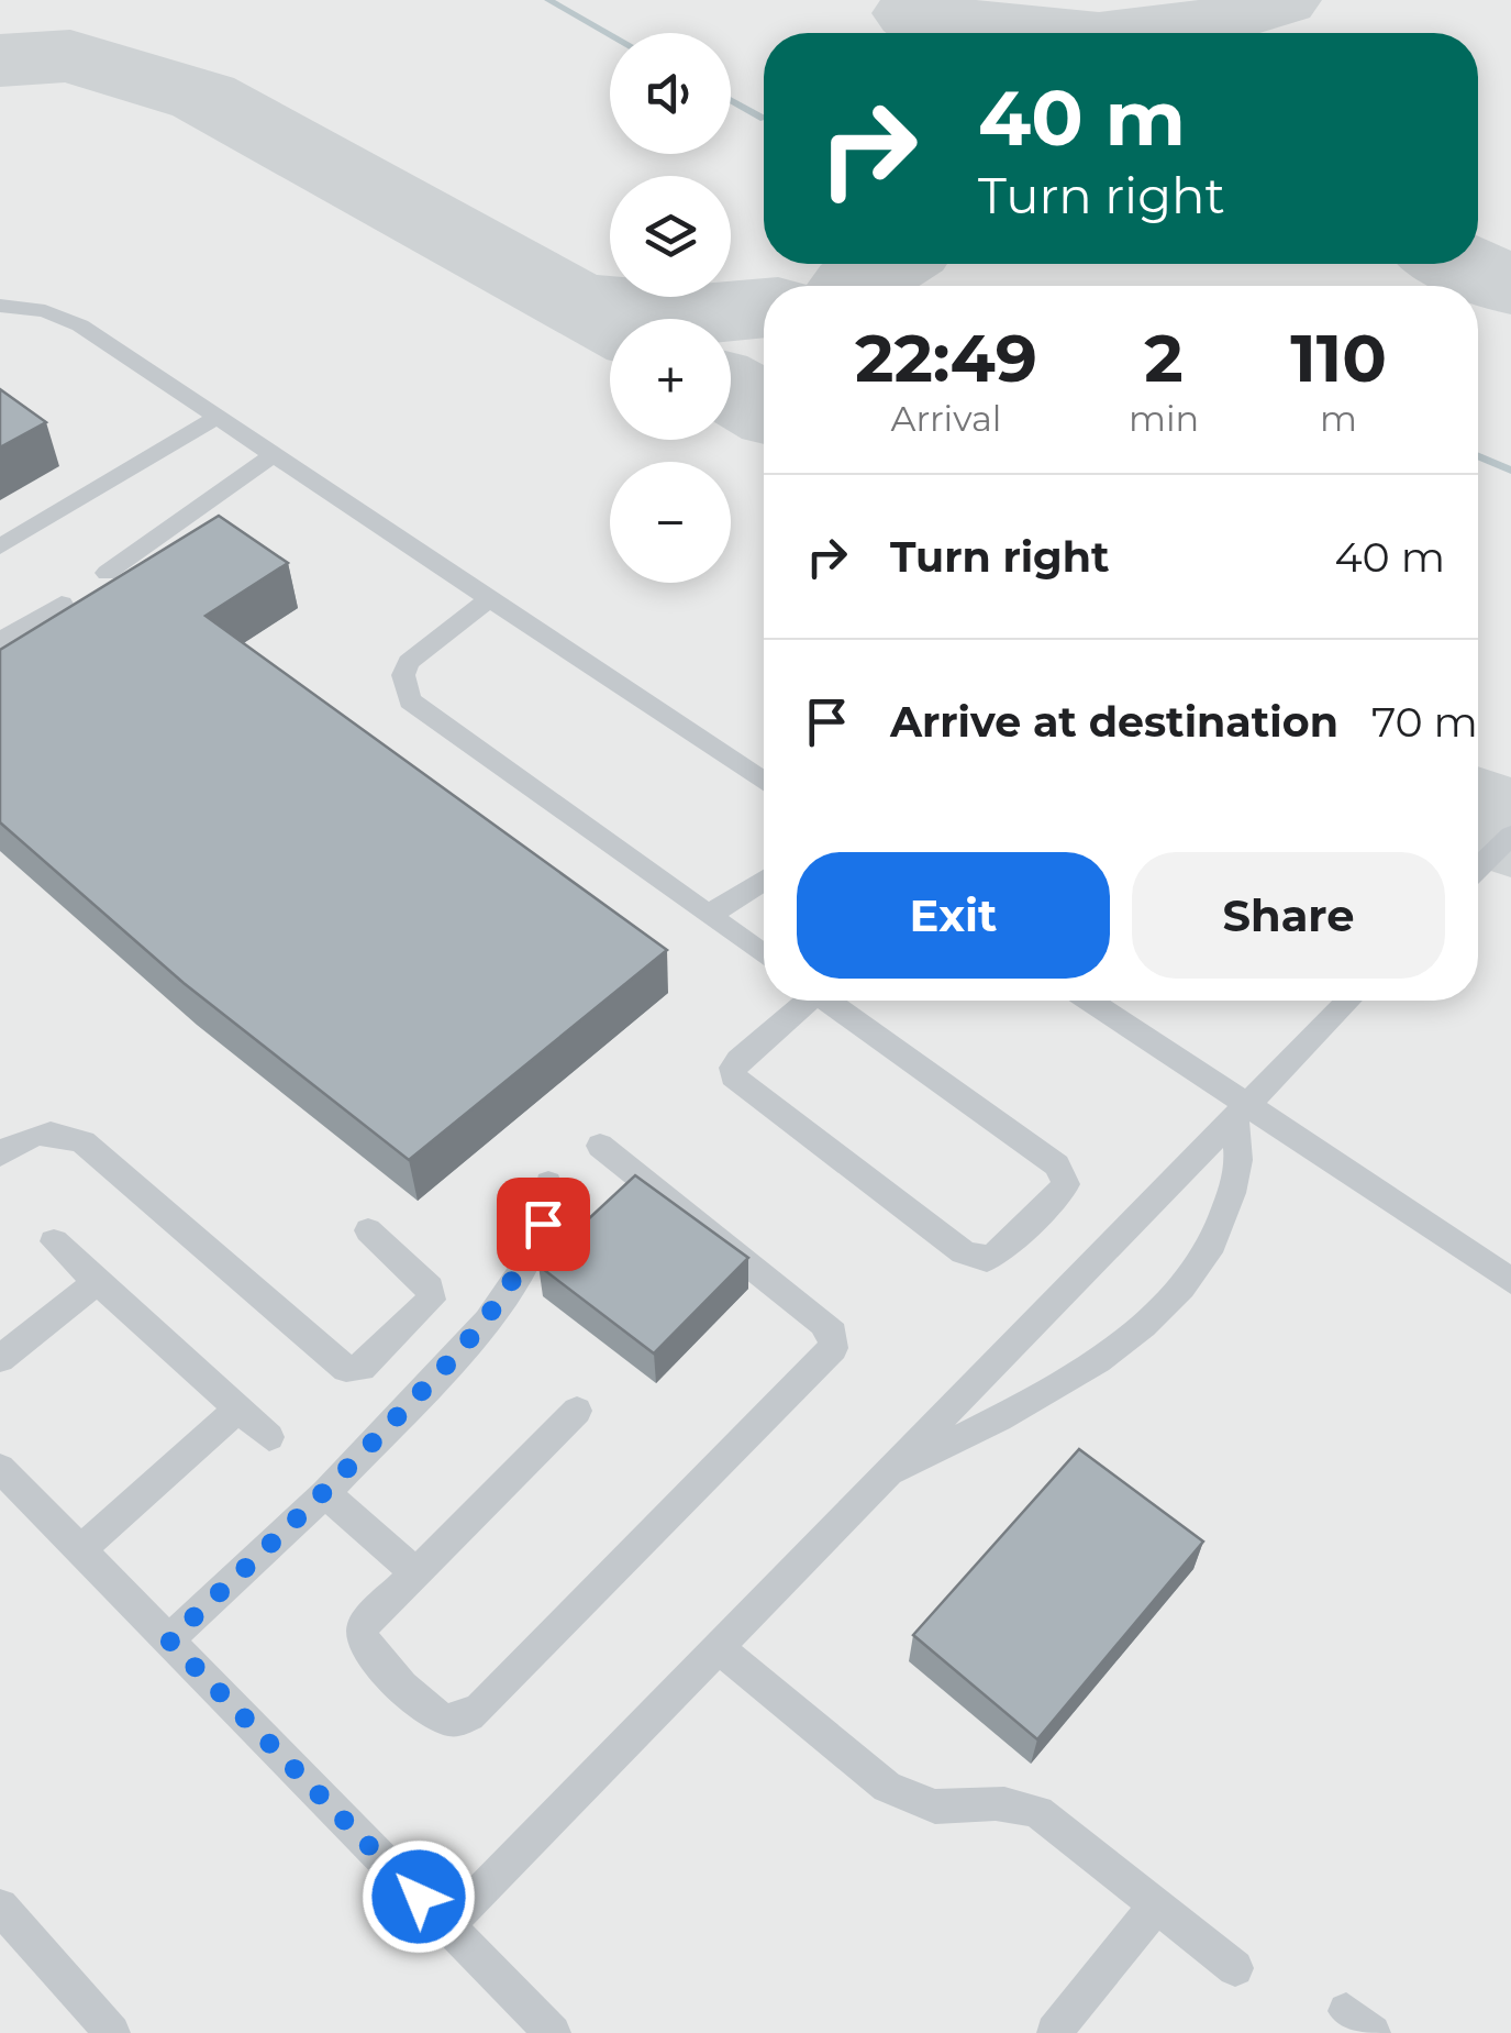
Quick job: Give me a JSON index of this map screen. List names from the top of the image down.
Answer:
{
  "page": {
    "map_buttons": ["+", "−"],
    "turn": ["40 m", "Turn right"],
    "eta": [
      "22:49",
      "Arrival",
      "2",
      "min",
      "110",
      "m"
    ],
    "list": [
      {
        "name": "Turn right",
        "value": "40 m"
      },
      {
        "name": "Arrive at destination",
        "value": "70 m"
      }
    ],
    "buttons": ["Exit", "Share"]
  }
}
